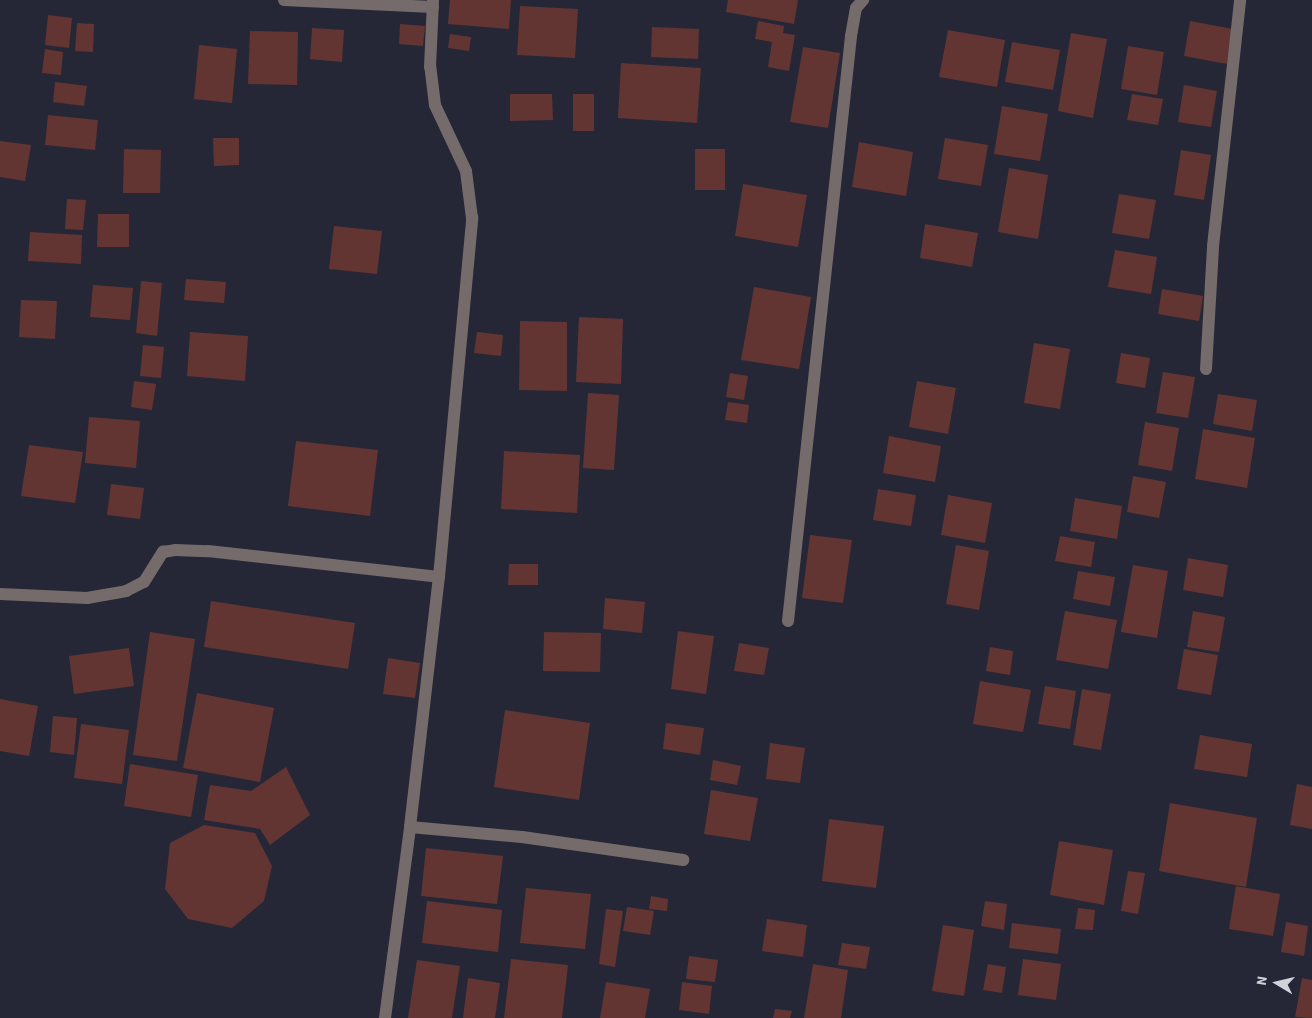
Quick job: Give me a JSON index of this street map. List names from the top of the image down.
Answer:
{
  "north": "left"
}
